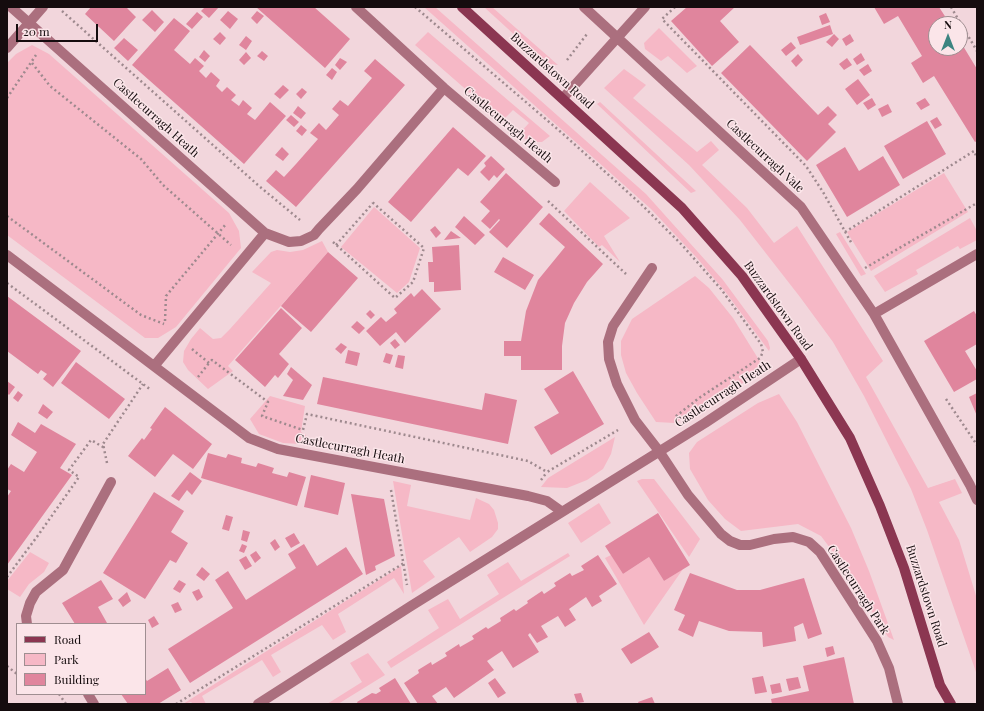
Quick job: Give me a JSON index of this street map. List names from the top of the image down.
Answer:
{
  "streets": {
    "street": [
      "Buzzardstown Road",
      "Castlecurragh Heath",
      "Castlecurragh Vale",
      "Castlecurragh Park"
    ]
  },
  "crossings": [
    ["Buzzardstown Road", "Castlecurragh Heath"],
    ["Castlecurragh Heath", "Castlecurragh Park"]
  ],
  "legend": ["Road", "Park", "Building"],
  "scale_bar": "20 m",
  "north": "top"
}
